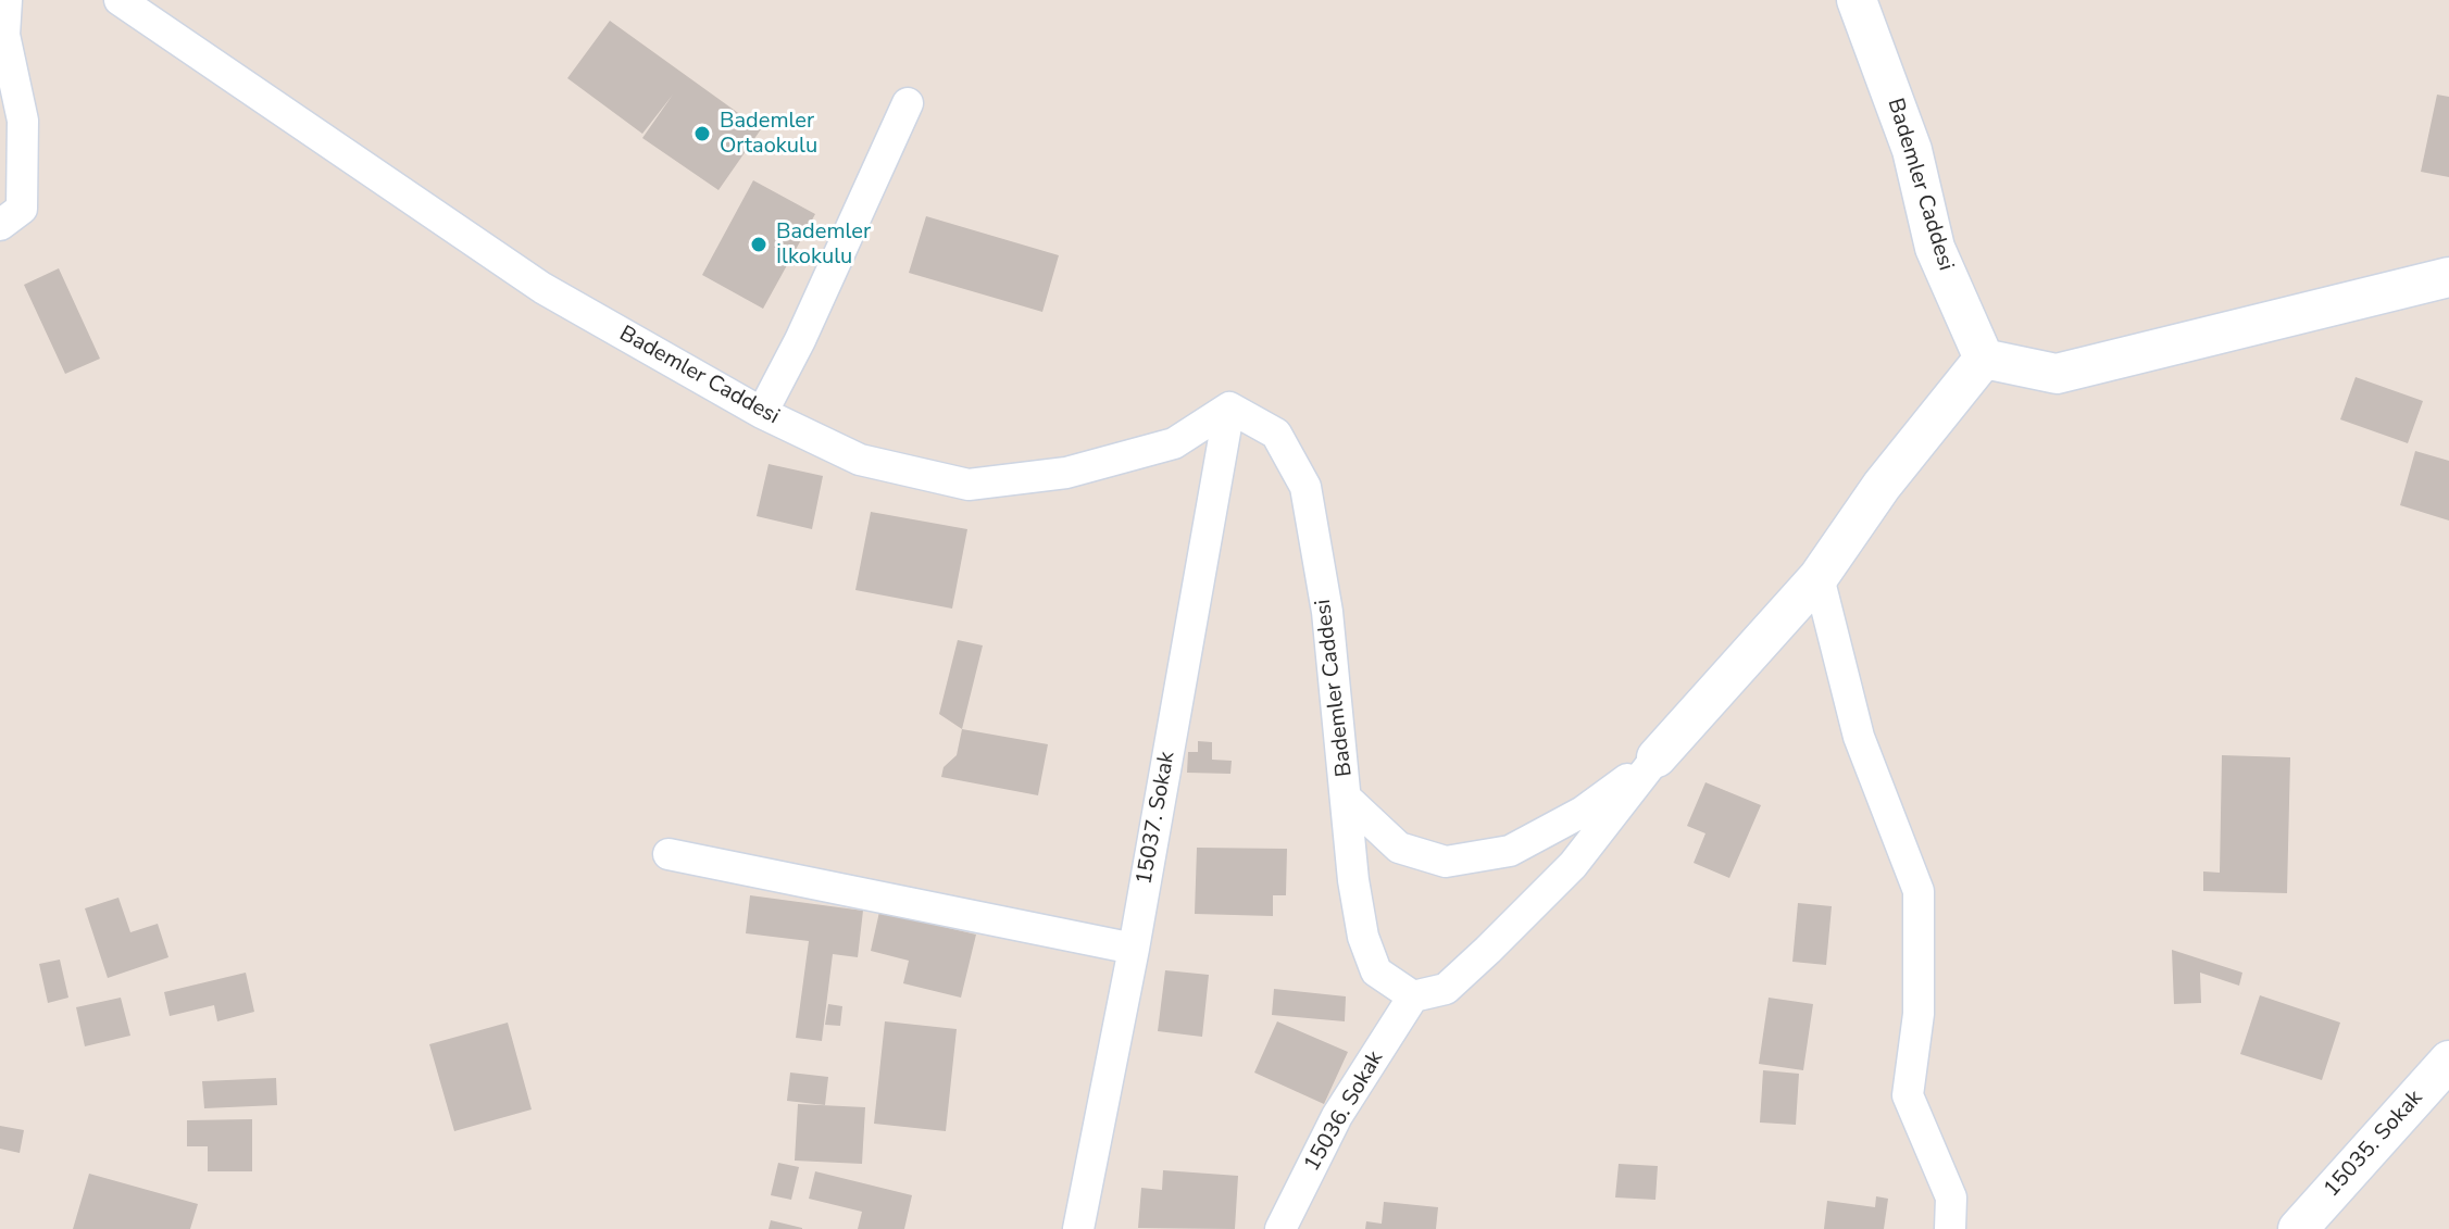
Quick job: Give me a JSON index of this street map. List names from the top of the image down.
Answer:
{
  "streets": {
    "street": [
      "Bademler Caddesi",
      "15037. Sokak",
      "15036. Sokak",
      "15035. Sokak"
    ]
  },
  "crossings": [
    ["Bademler Caddesi", "15037. Sokak"],
    ["Bademler Caddesi", "15036. Sokak"]
  ],
  "places": ["Bademler Ortaokulu", "Bademler İlkokulu"]
}
